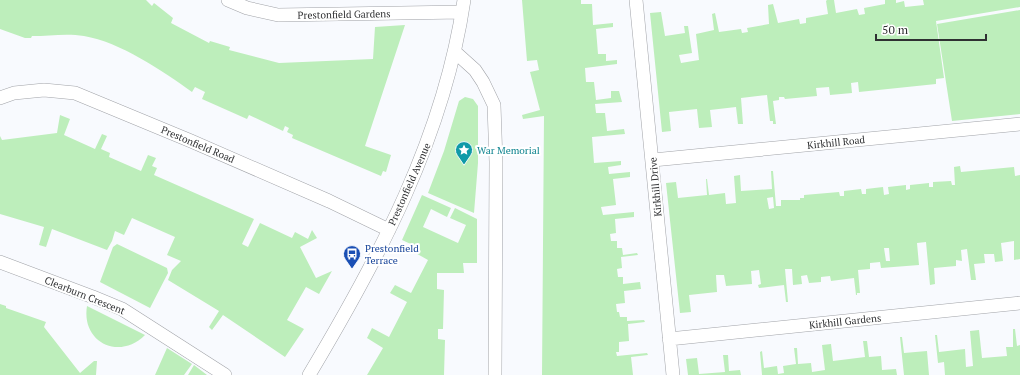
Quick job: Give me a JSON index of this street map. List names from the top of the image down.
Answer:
{
  "streets": {
    "street": [
      "Prestonfield Gardens",
      "Kirkhill Road",
      "Prestonfield Road",
      "Prestonfield Avenue",
      "Kirkhill Drive",
      "Clearburn Crescent",
      "Kirkhill Gardens"
    ]
  },
  "crossings": [
    ["Prestonfield Gardens", "Prestonfield Avenue"],
    ["Kirkhill Road", "Kirkhill Drive"],
    ["Prestonfield Road", "Prestonfield Avenue"],
    ["Kirkhill Drive", "Kirkhill Gardens"]
  ],
  "places": {
    "place": ["War Memorial"],
    "bus stop": ["Prestonfield Terrace"]
  },
  "scale_bar": "50 m"
}
